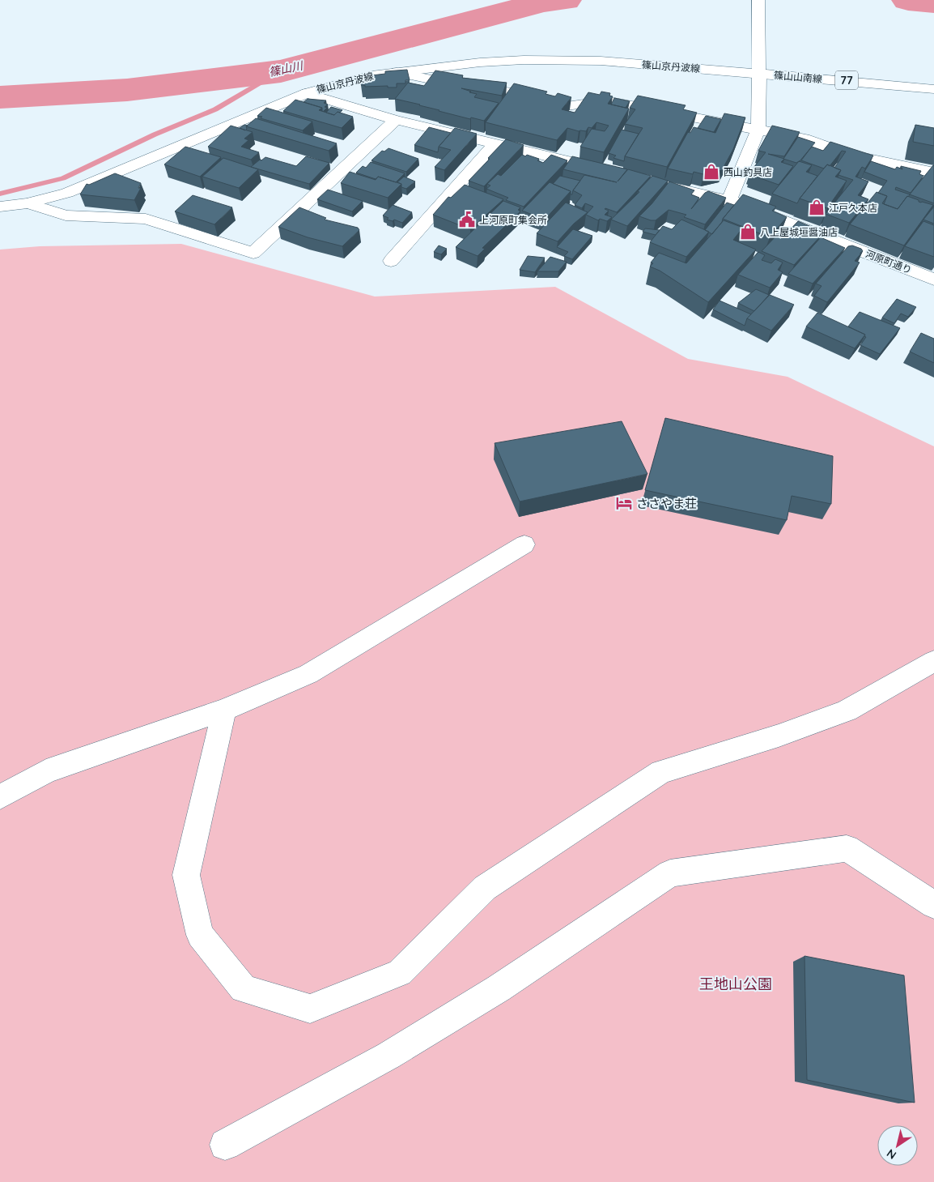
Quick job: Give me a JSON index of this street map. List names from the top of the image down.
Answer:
{
  "streets": {
    "street": [
      "篠山京丹波線",
      "篠山山南線",
      "77",
      "河原町通り"
    ]
  },
  "crossings": [
    ["篠山京丹波線", "篠山山南線"]
  ],
  "water": ["篠山川"],
  "parks": ["王地山公園"],
  "places": {
    "shop": ["西山釣具店", "江戸久本店", "八上屋城垣醤油店"],
    "public building": ["上河原町集会所"],
    "hotel": ["ささやま荘"]
  },
  "north": "bottom left"
}
